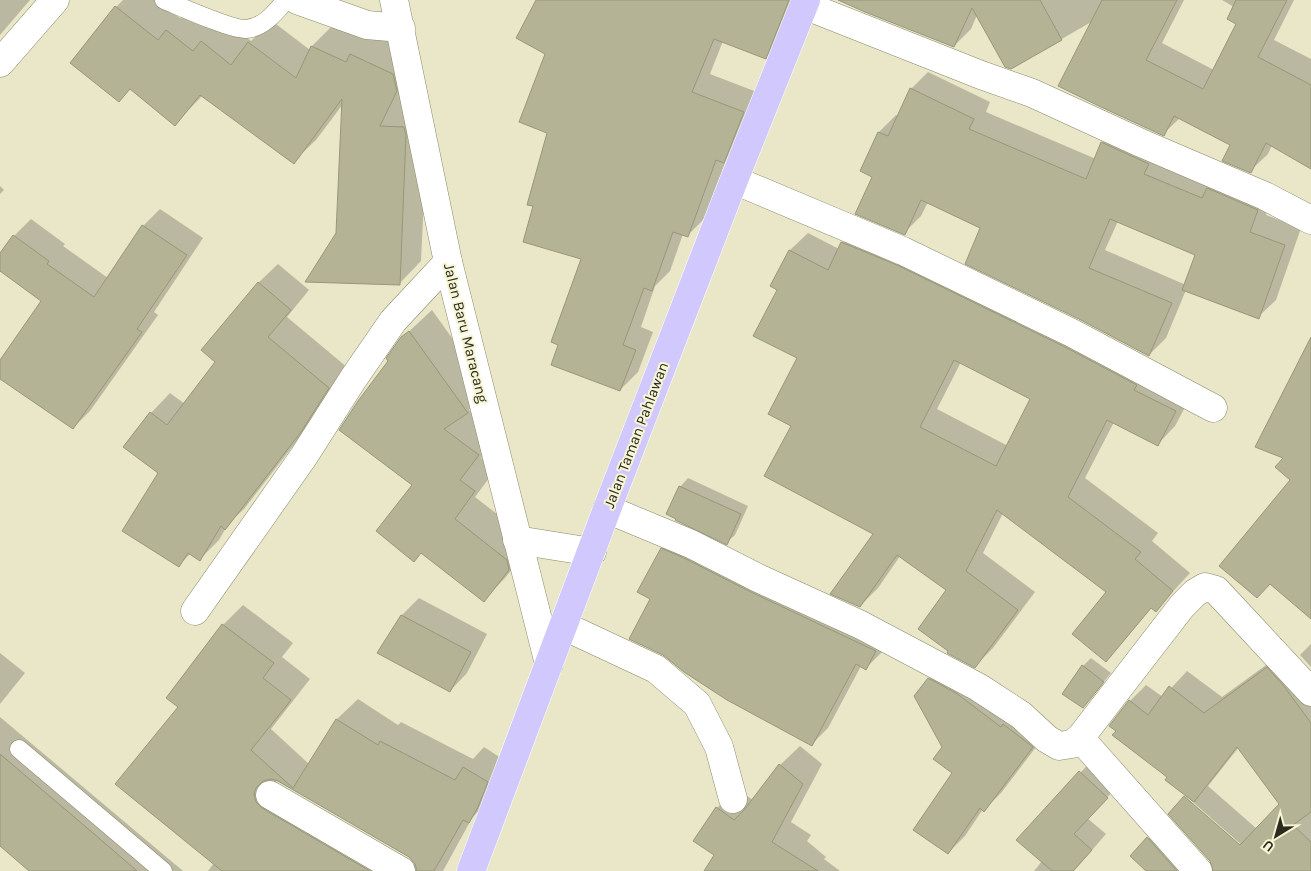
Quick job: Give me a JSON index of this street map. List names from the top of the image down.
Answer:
{
  "streets": {
    "main road": ["Jalan Taman Pahlawan"],
    "street": ["Jalan Baru Maracang"]
  },
  "crossings": [
    ["Jalan Baru Maracang", "Jalan Taman Pahlawan"]
  ],
  "north": "bottom left"
}
